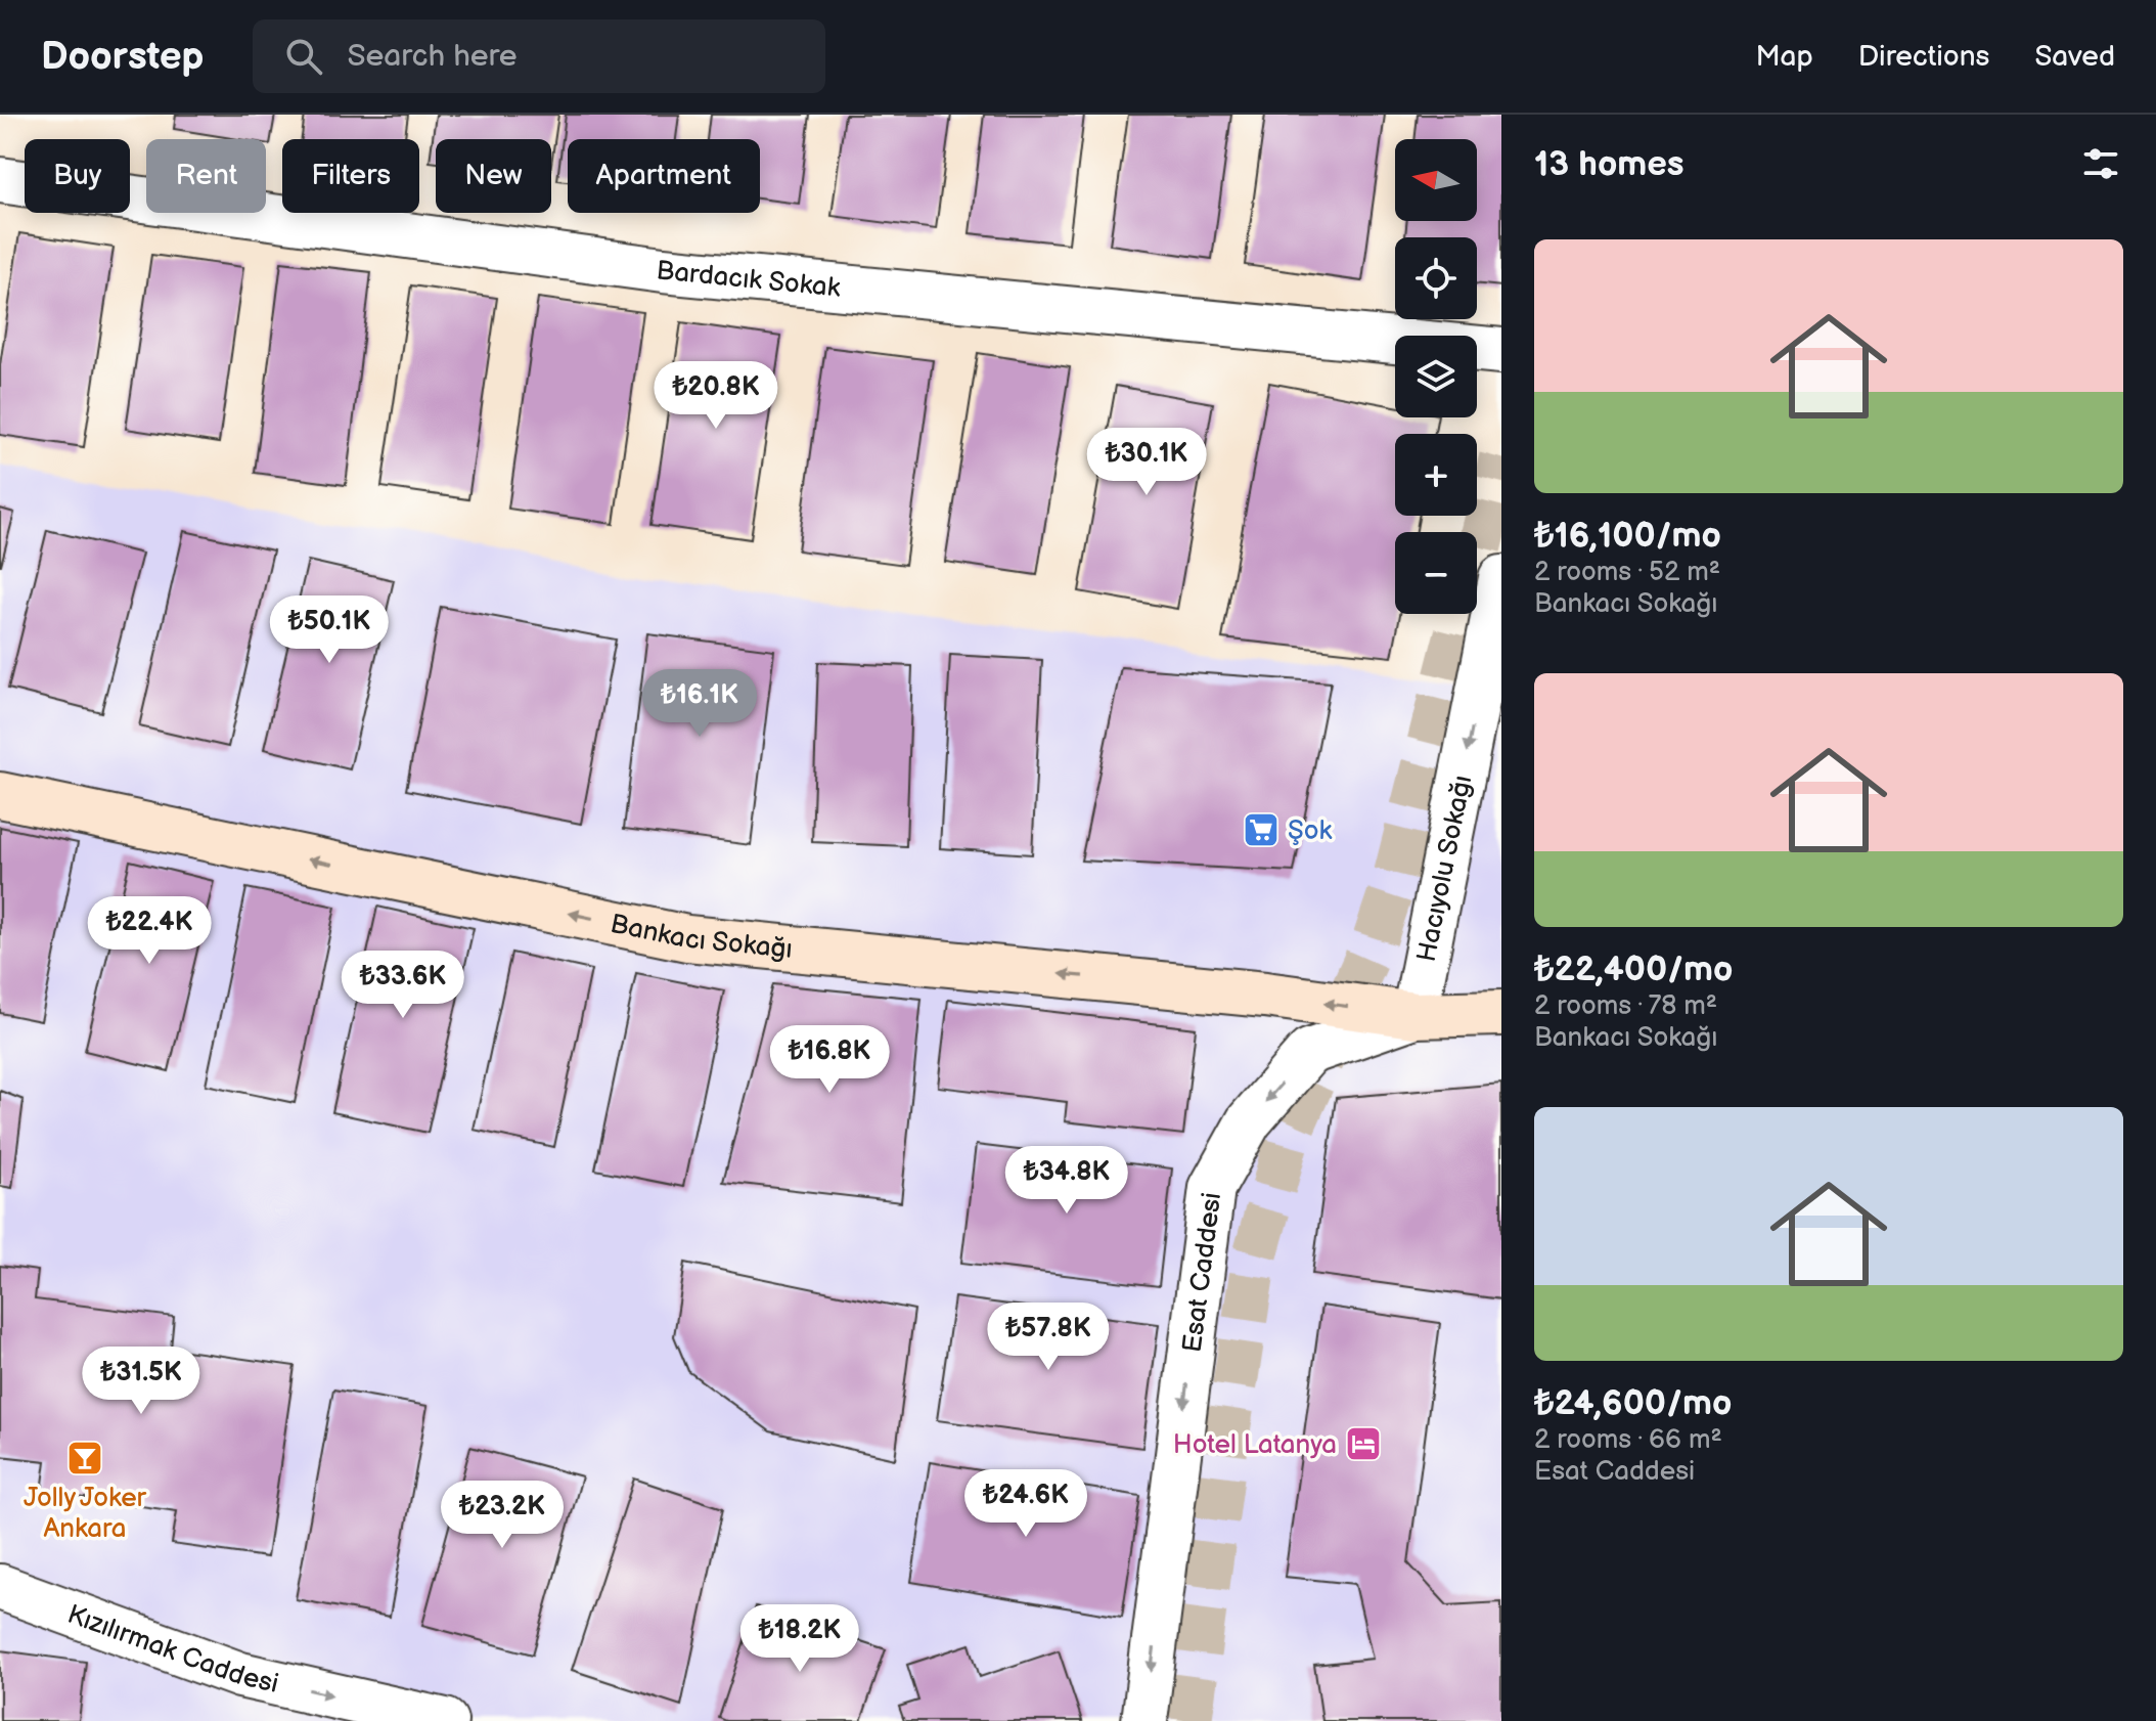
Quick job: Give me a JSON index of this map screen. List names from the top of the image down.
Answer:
{
  "streets": {
    "main road": ["Bankacı Sokağı", "Esat Caddesi"],
    "street": ["Bardacık Sokak", "Hacıyolu Sokağı", "Kızılırmak Caddesi"]
  },
  "crossings": [
    ["Hacıyolu Sokağı", "Bankacı Sokağı"],
    ["Hacıyolu Sokağı", "Esat Caddesi"],
    ["Bankacı Sokağı", "Esat Caddesi"]
  ],
  "one_way": [
    "Hacıyolu Sokağı",
    "Bankacı Sokağı",
    "Esat Caddesi",
    "Kızılırmak Caddesi"
  ],
  "places": {
    "supermarket": ["Şok"],
    "hotel": ["Hotel Latanya"],
    "bar": ["Jolly Joker Ankara"]
  },
  "north": "left",
  "page": {
    "header": "Doorstep",
    "search": "Search here",
    "nav": ["Map", "Directions", "Saved"],
    "heading": "13 homes",
    "map_buttons": ["+", "−"],
    "chip": [
      "Buy",
      "Rent",
      "Filters",
      "New",
      "Apartment"
    ],
    "list": [
      {
        "name": "₺16,100/mo",
        "note": "2 rooms · 52 m² · Bankacı Sokağı"
      },
      {
        "name": "₺22,400/mo",
        "note": "2 rooms · 78 m² · Bankacı Sokağı"
      },
      {
        "name": "₺24,600/mo",
        "note": "2 rooms · 66 m² · Esat Caddesi"
      }
    ],
    "price": [
      "₺20.8K",
      "₺30.1K",
      "₺50.1K",
      "₺16.1K",
      "₺22.4K",
      "₺33.6K",
      "₺16.8K",
      "₺34.8K",
      "₺57.8K",
      "₺31.5K",
      "₺24.6K",
      "₺23.2K",
      "₺18.2K"
    ]
  }
}
